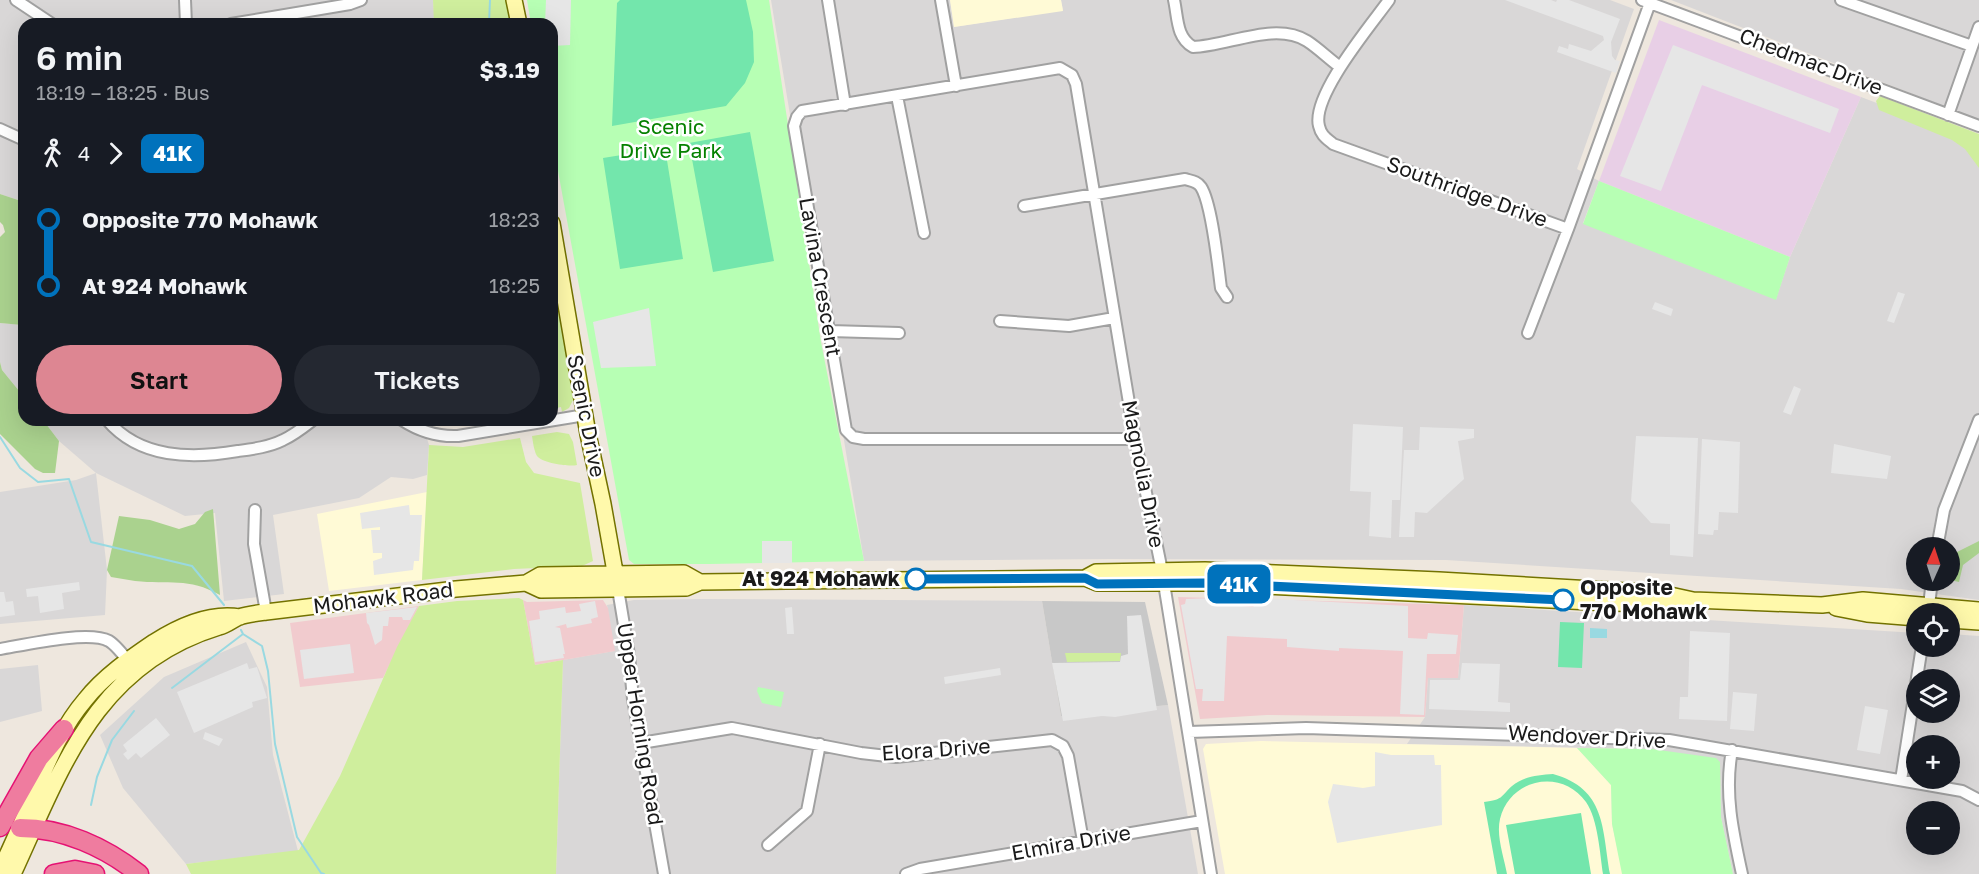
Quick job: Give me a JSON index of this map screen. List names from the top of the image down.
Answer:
{
  "streets": {
    "main road": ["Scenic Drive", "Mohawk Road"],
    "street": [
      "Chedmac Drive",
      "Southridge Drive",
      "Lavina Crescent",
      "Magnolia Drive",
      "Upper Horning Road",
      "Wendover Drive",
      "Elora Drive",
      "Elmira Drive"
    ]
  },
  "crossings": [
    ["Chedmac Drive", "Southridge Drive"],
    ["Lavina Crescent", "Magnolia Drive"],
    ["Scenic Drive", "Mohawk Road"],
    ["Scenic Drive", "Upper Horning Road"],
    ["Magnolia Drive", "Mohawk Road"],
    ["Magnolia Drive", "Wendover Drive"],
    ["Magnolia Drive", "Elmira Drive"],
    ["Mohawk Road", "Upper Horning Road"],
    ["Upper Horning Road", "Elora Drive"],
    ["Elora Drive", "Elmira Drive"]
  ],
  "parks": ["Scenic Drive Park"],
  "places": ["At 924 Mohawk", "Opposite 770 Mohawk"],
  "lines": ["bus line 41K"],
  "north": "top",
  "page": {
    "on_map": "41K",
    "heading": ["6 min", "18:19 – 18:25 · Bus", "$3.19"],
    "legs": ["4", "41K"],
    "list": [
      {
        "name": "Opposite 770 Mohawk",
        "value": "18:23"
      },
      {
        "name": "At 924 Mohawk",
        "value": "18:25"
      }
    ],
    "buttons": ["Start", "Tickets"],
    "map_buttons": ["+", "−"]
  }
}
